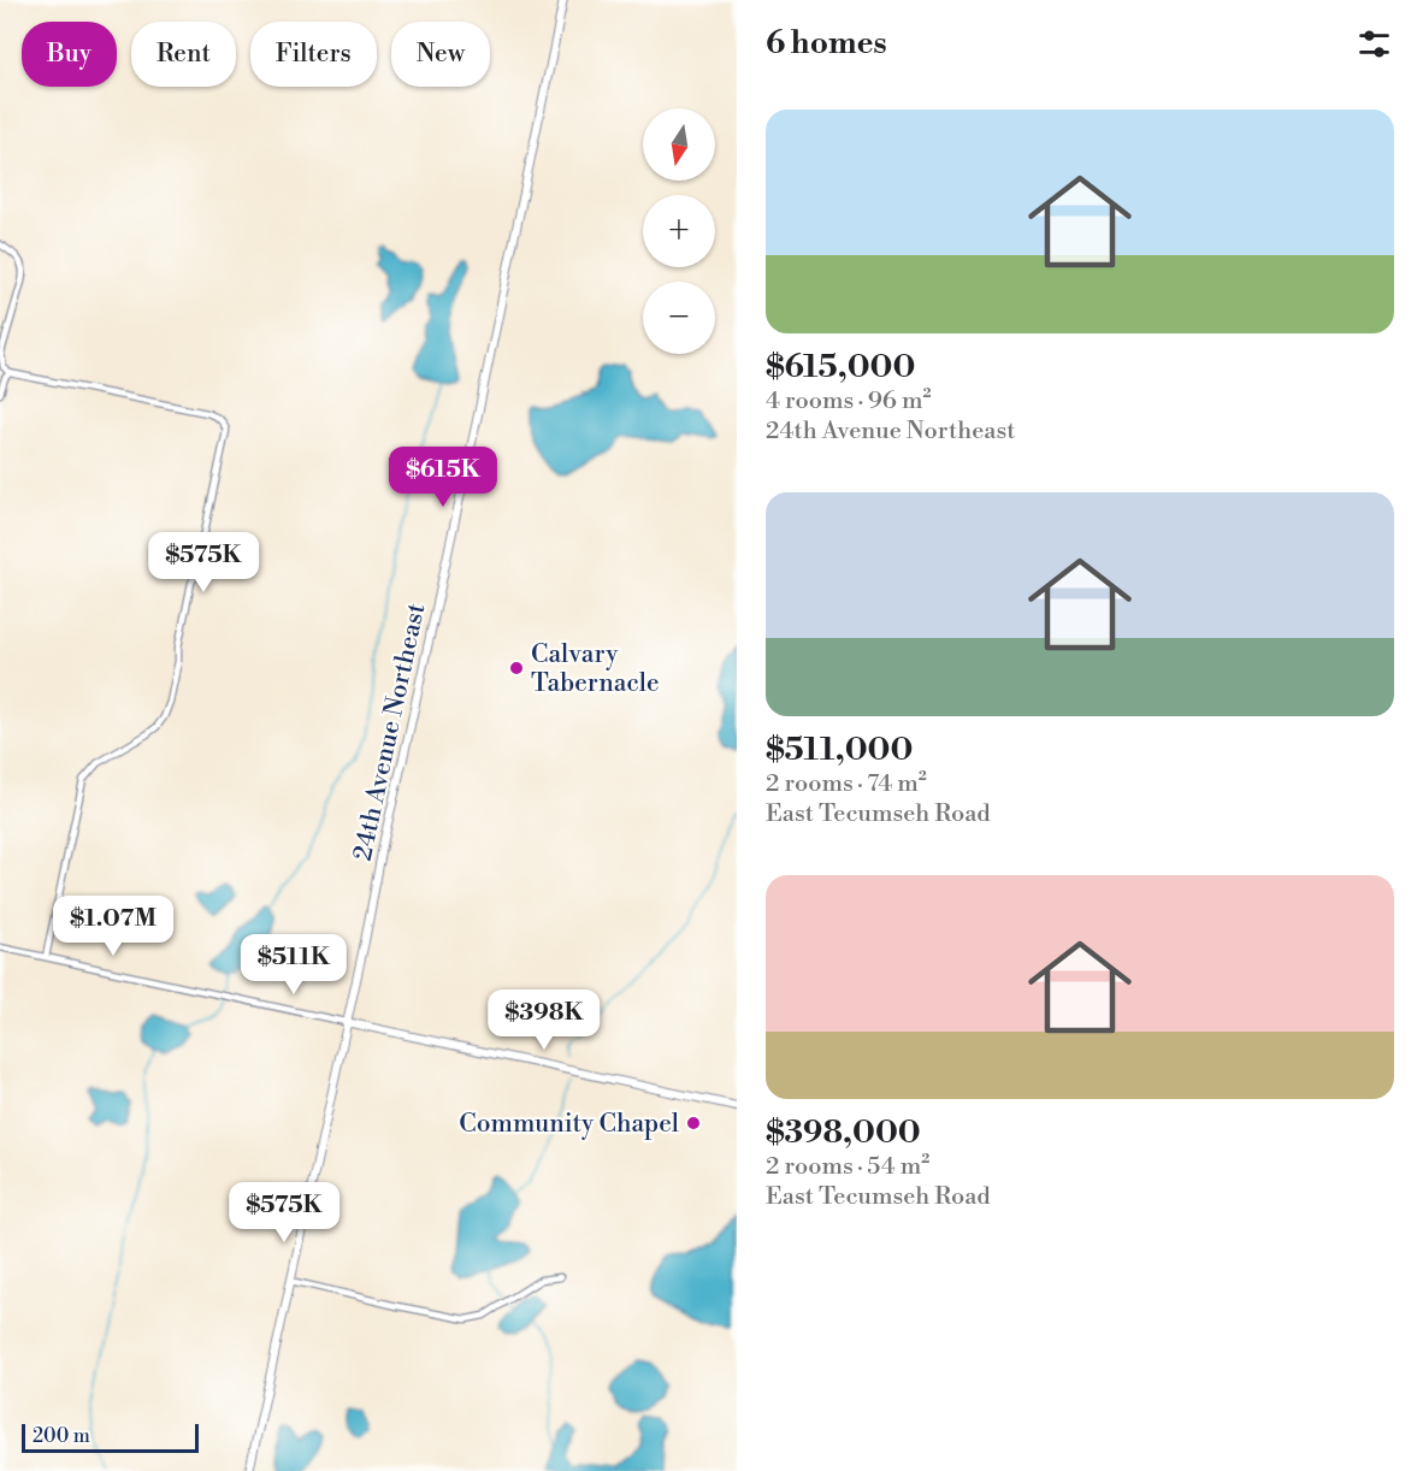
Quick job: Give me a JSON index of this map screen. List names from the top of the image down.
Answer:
{
  "streets": {
    "street": ["24th Avenue Northeast"]
  },
  "places": ["Calvary Tabernacle", "Community Chapel"],
  "scale_bar": "200 m",
  "north": "bottom",
  "page": {
    "heading": "6 homes",
    "chip": [
      "Buy",
      "Rent",
      "Filters",
      "New"
    ],
    "list": [
      {
        "name": "$615,000",
        "note": "4 rooms · 96 m² · 24th Avenue Northeast"
      },
      {
        "name": "$511,000",
        "note": "2 rooms · 74 m² · East Tecumseh Road"
      },
      {
        "name": "$398,000",
        "note": "2 rooms · 54 m² · East Tecumseh Road"
      }
    ],
    "map_buttons": ["+", "−"],
    "price": [
      "$615K",
      "$575K",
      "$1.07M",
      "$511K",
      "$398K",
      "$575K"
    ],
    "scale": "200 m"
  }
}
